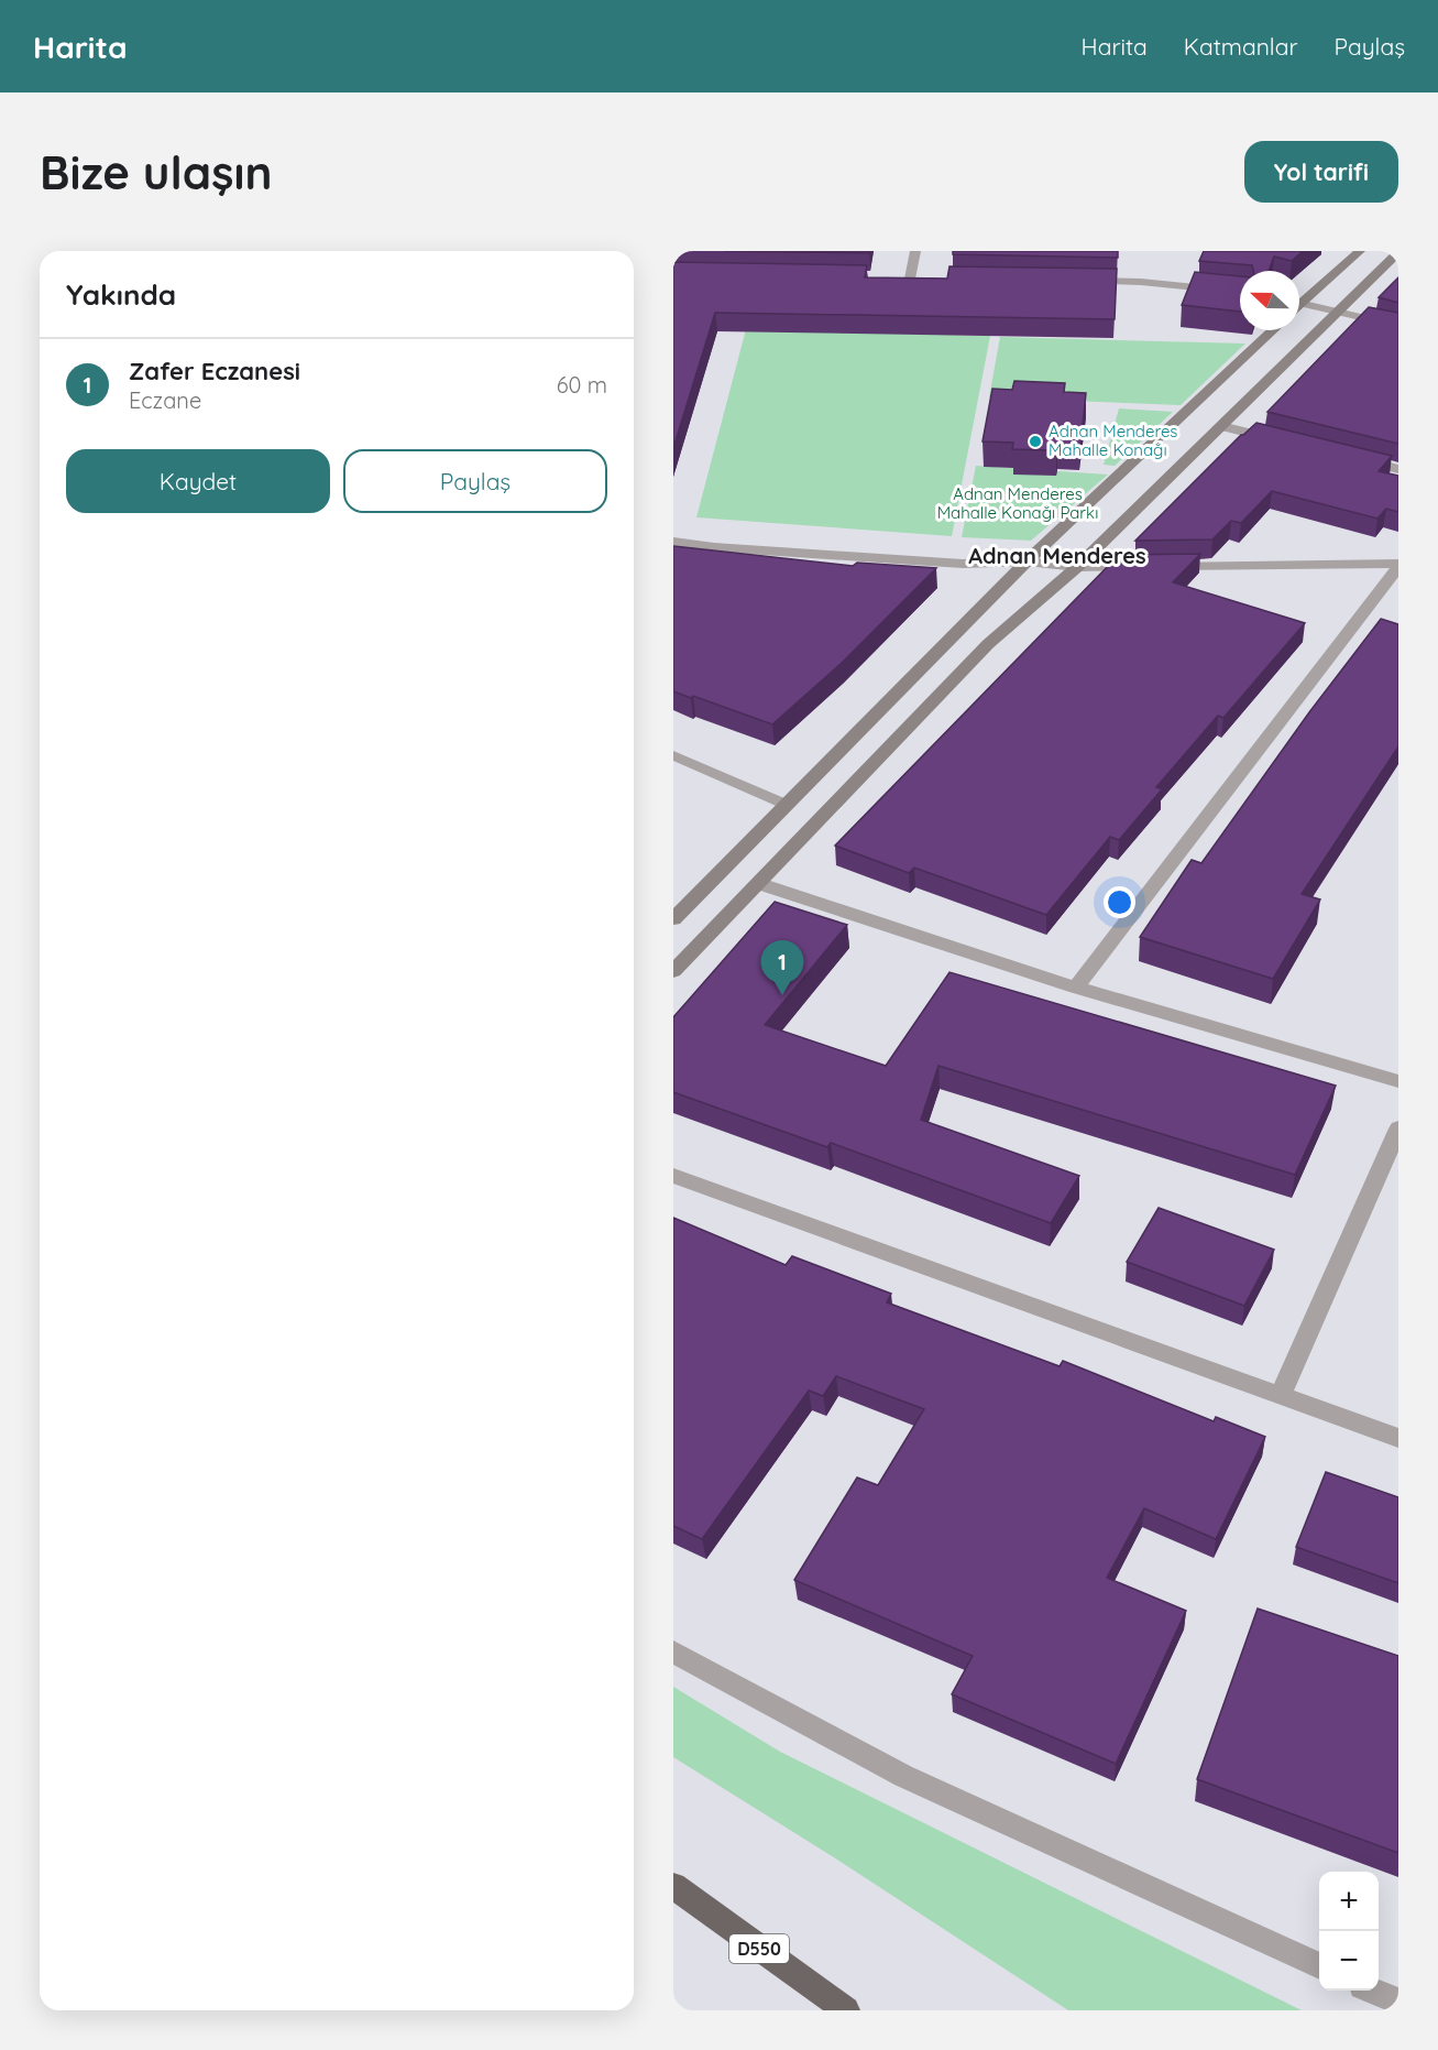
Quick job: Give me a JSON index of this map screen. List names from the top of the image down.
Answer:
{
  "streets": {
    "highway": ["D550"]
  },
  "districts": ["Adnan Menderes"],
  "parks": ["Adnan Menderes Mahalle Konağı Parkı"],
  "places": ["Adnan Menderes Mahalle Konağı"],
  "north": "left",
  "page": {
    "header": "Harita",
    "nav": ["Harita", "Katmanlar", "Paylaş"],
    "buttons": [
      "Yol tarifi",
      ["Kaydet", "Paylaş"]
    ],
    "title": "Bize ulaşın",
    "heading": "Yakında",
    "list": [
      {
        "mark": "1",
        "name": "Zafer Eczanesi",
        "note": "Eczane",
        "value": "60 m"
      }
    ],
    "pins": "1",
    "map_buttons": ["+", "−"]
  }
}
